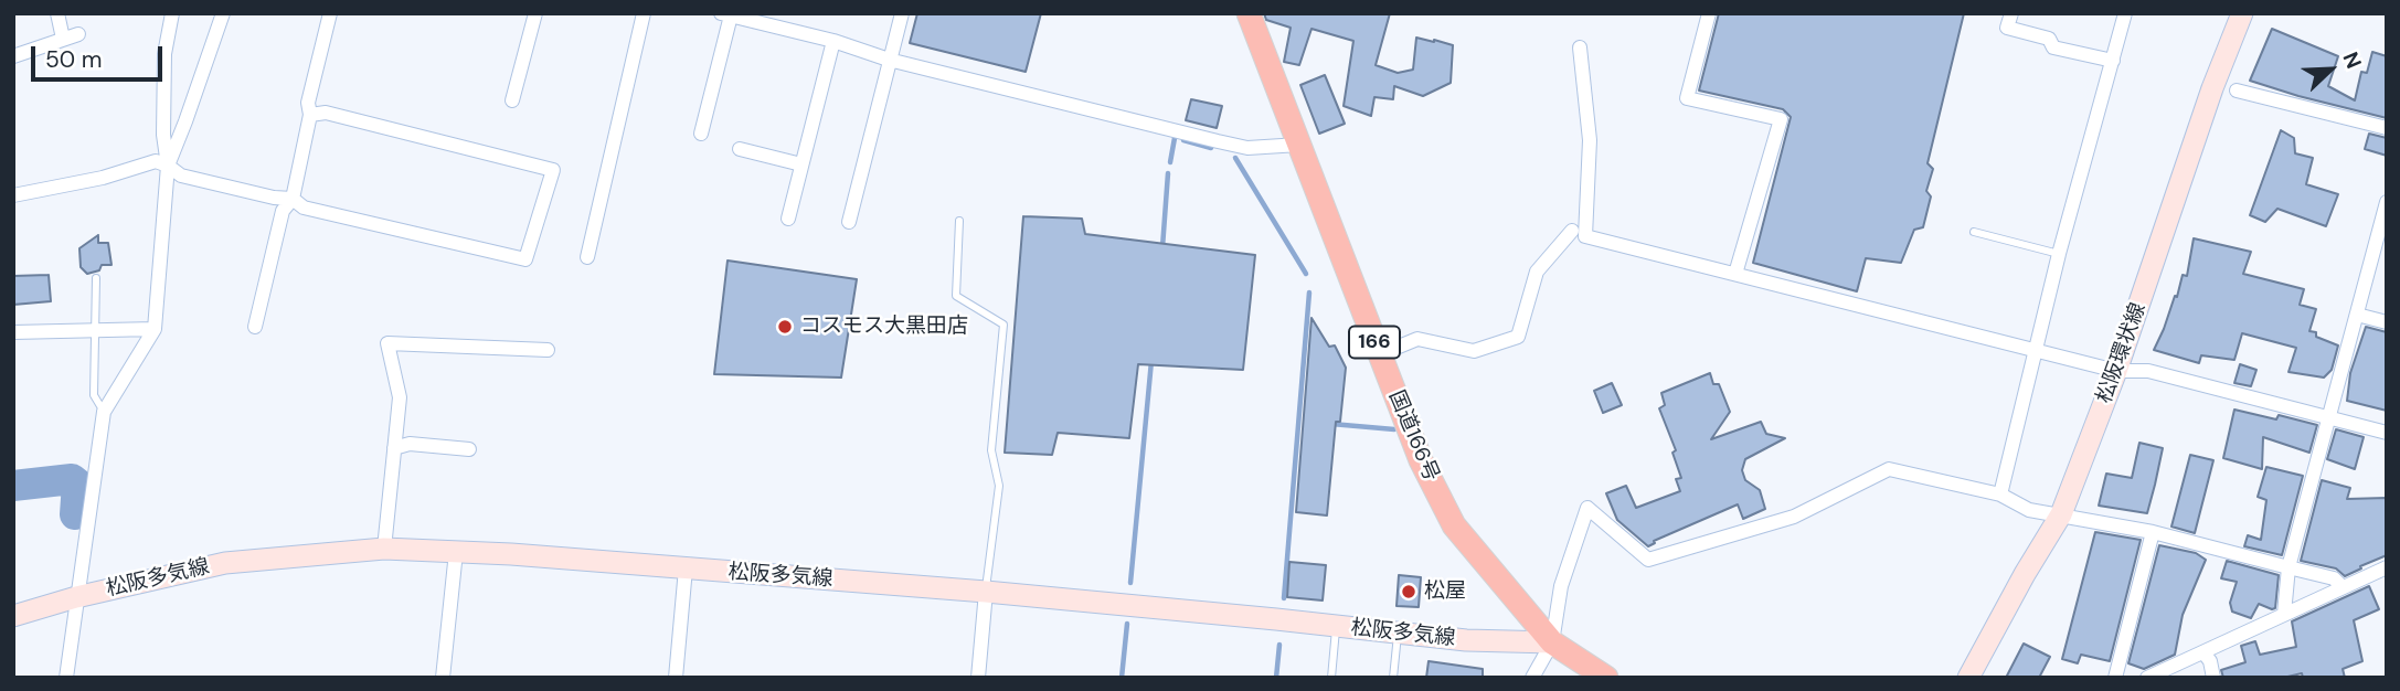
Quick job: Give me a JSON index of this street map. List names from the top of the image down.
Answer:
{
  "streets": {
    "highway": ["166", "国道166号"],
    "main road": ["松阪環状線", "松阪多気線"]
  },
  "crossings": [
    ["国道166号", "松阪多気線"]
  ],
  "places": ["コスモス大黒田店", "松屋"],
  "scale_bar": "50 m",
  "north": "top right"
}
